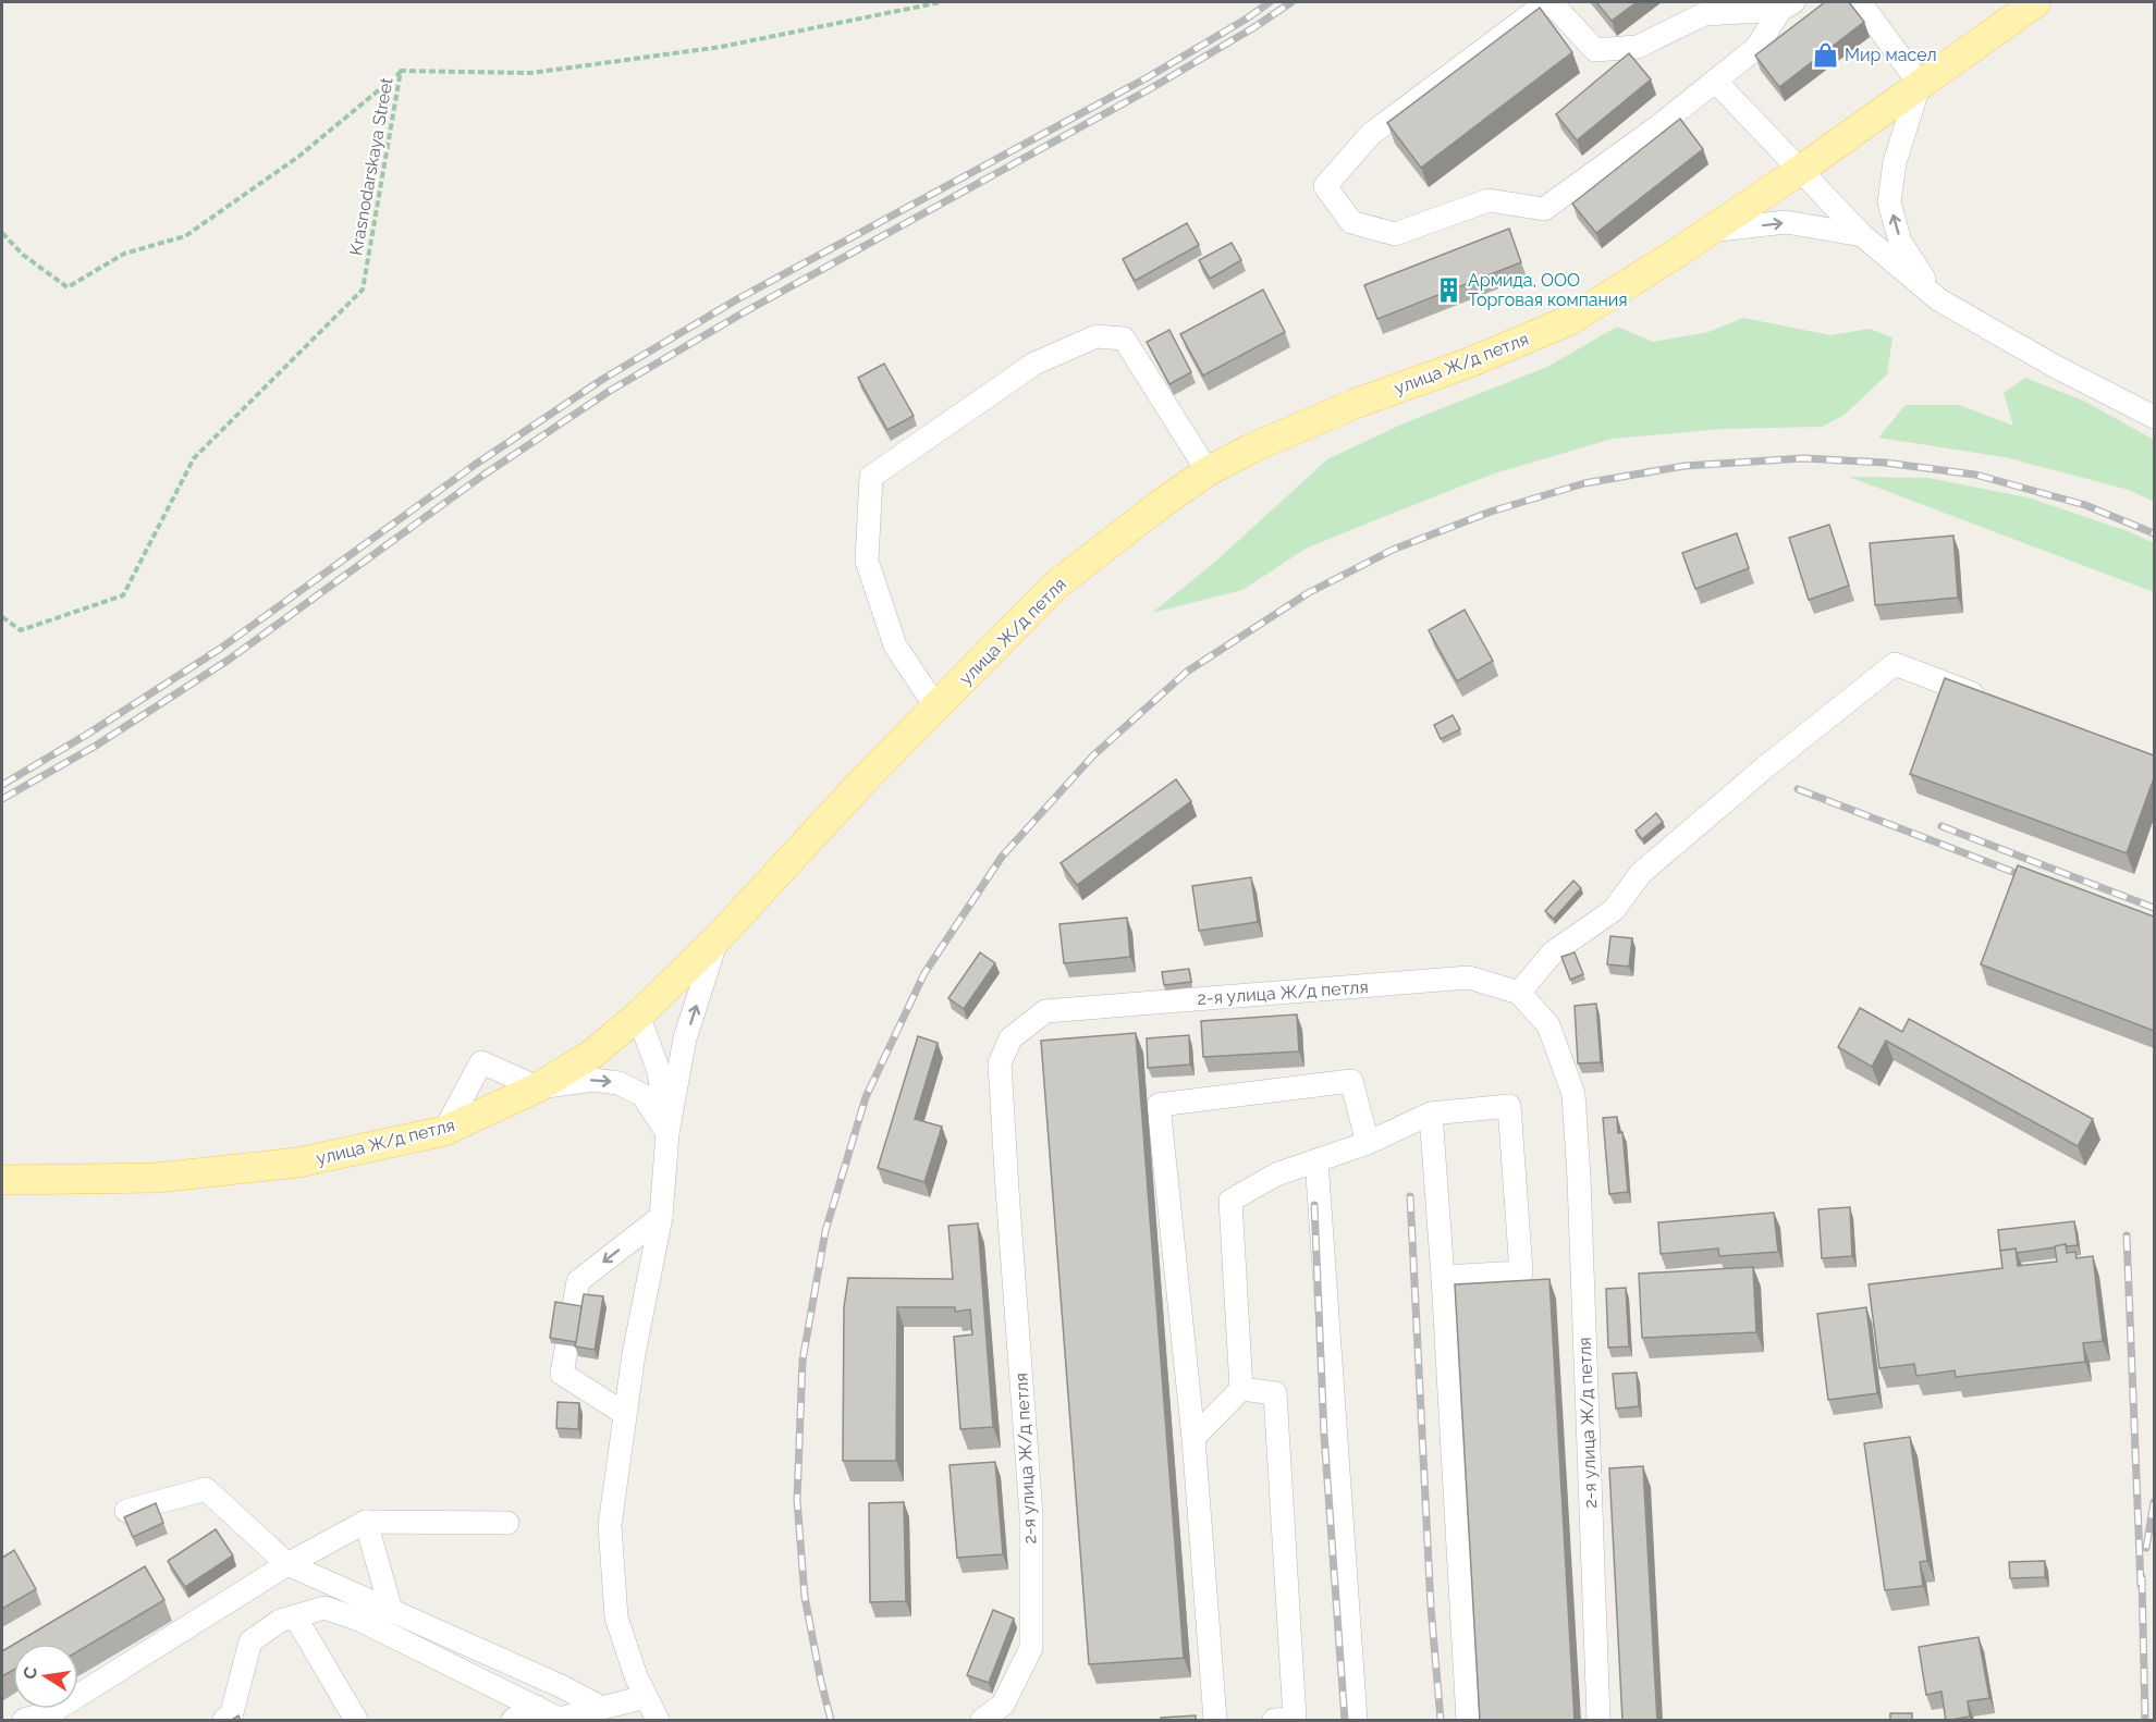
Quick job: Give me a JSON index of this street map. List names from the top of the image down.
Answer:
{
  "streets": {
    "main road": ["улица Ж/д петля"],
    "street": ["2-я улица Ж/д петля"],
    "path": ["Krasnodarskaya Street"]
  },
  "places": {
    "shop": ["Мир масел"],
    "building": ["Армида, ООО Торговая компания"]
  },
  "north": "left"
}
